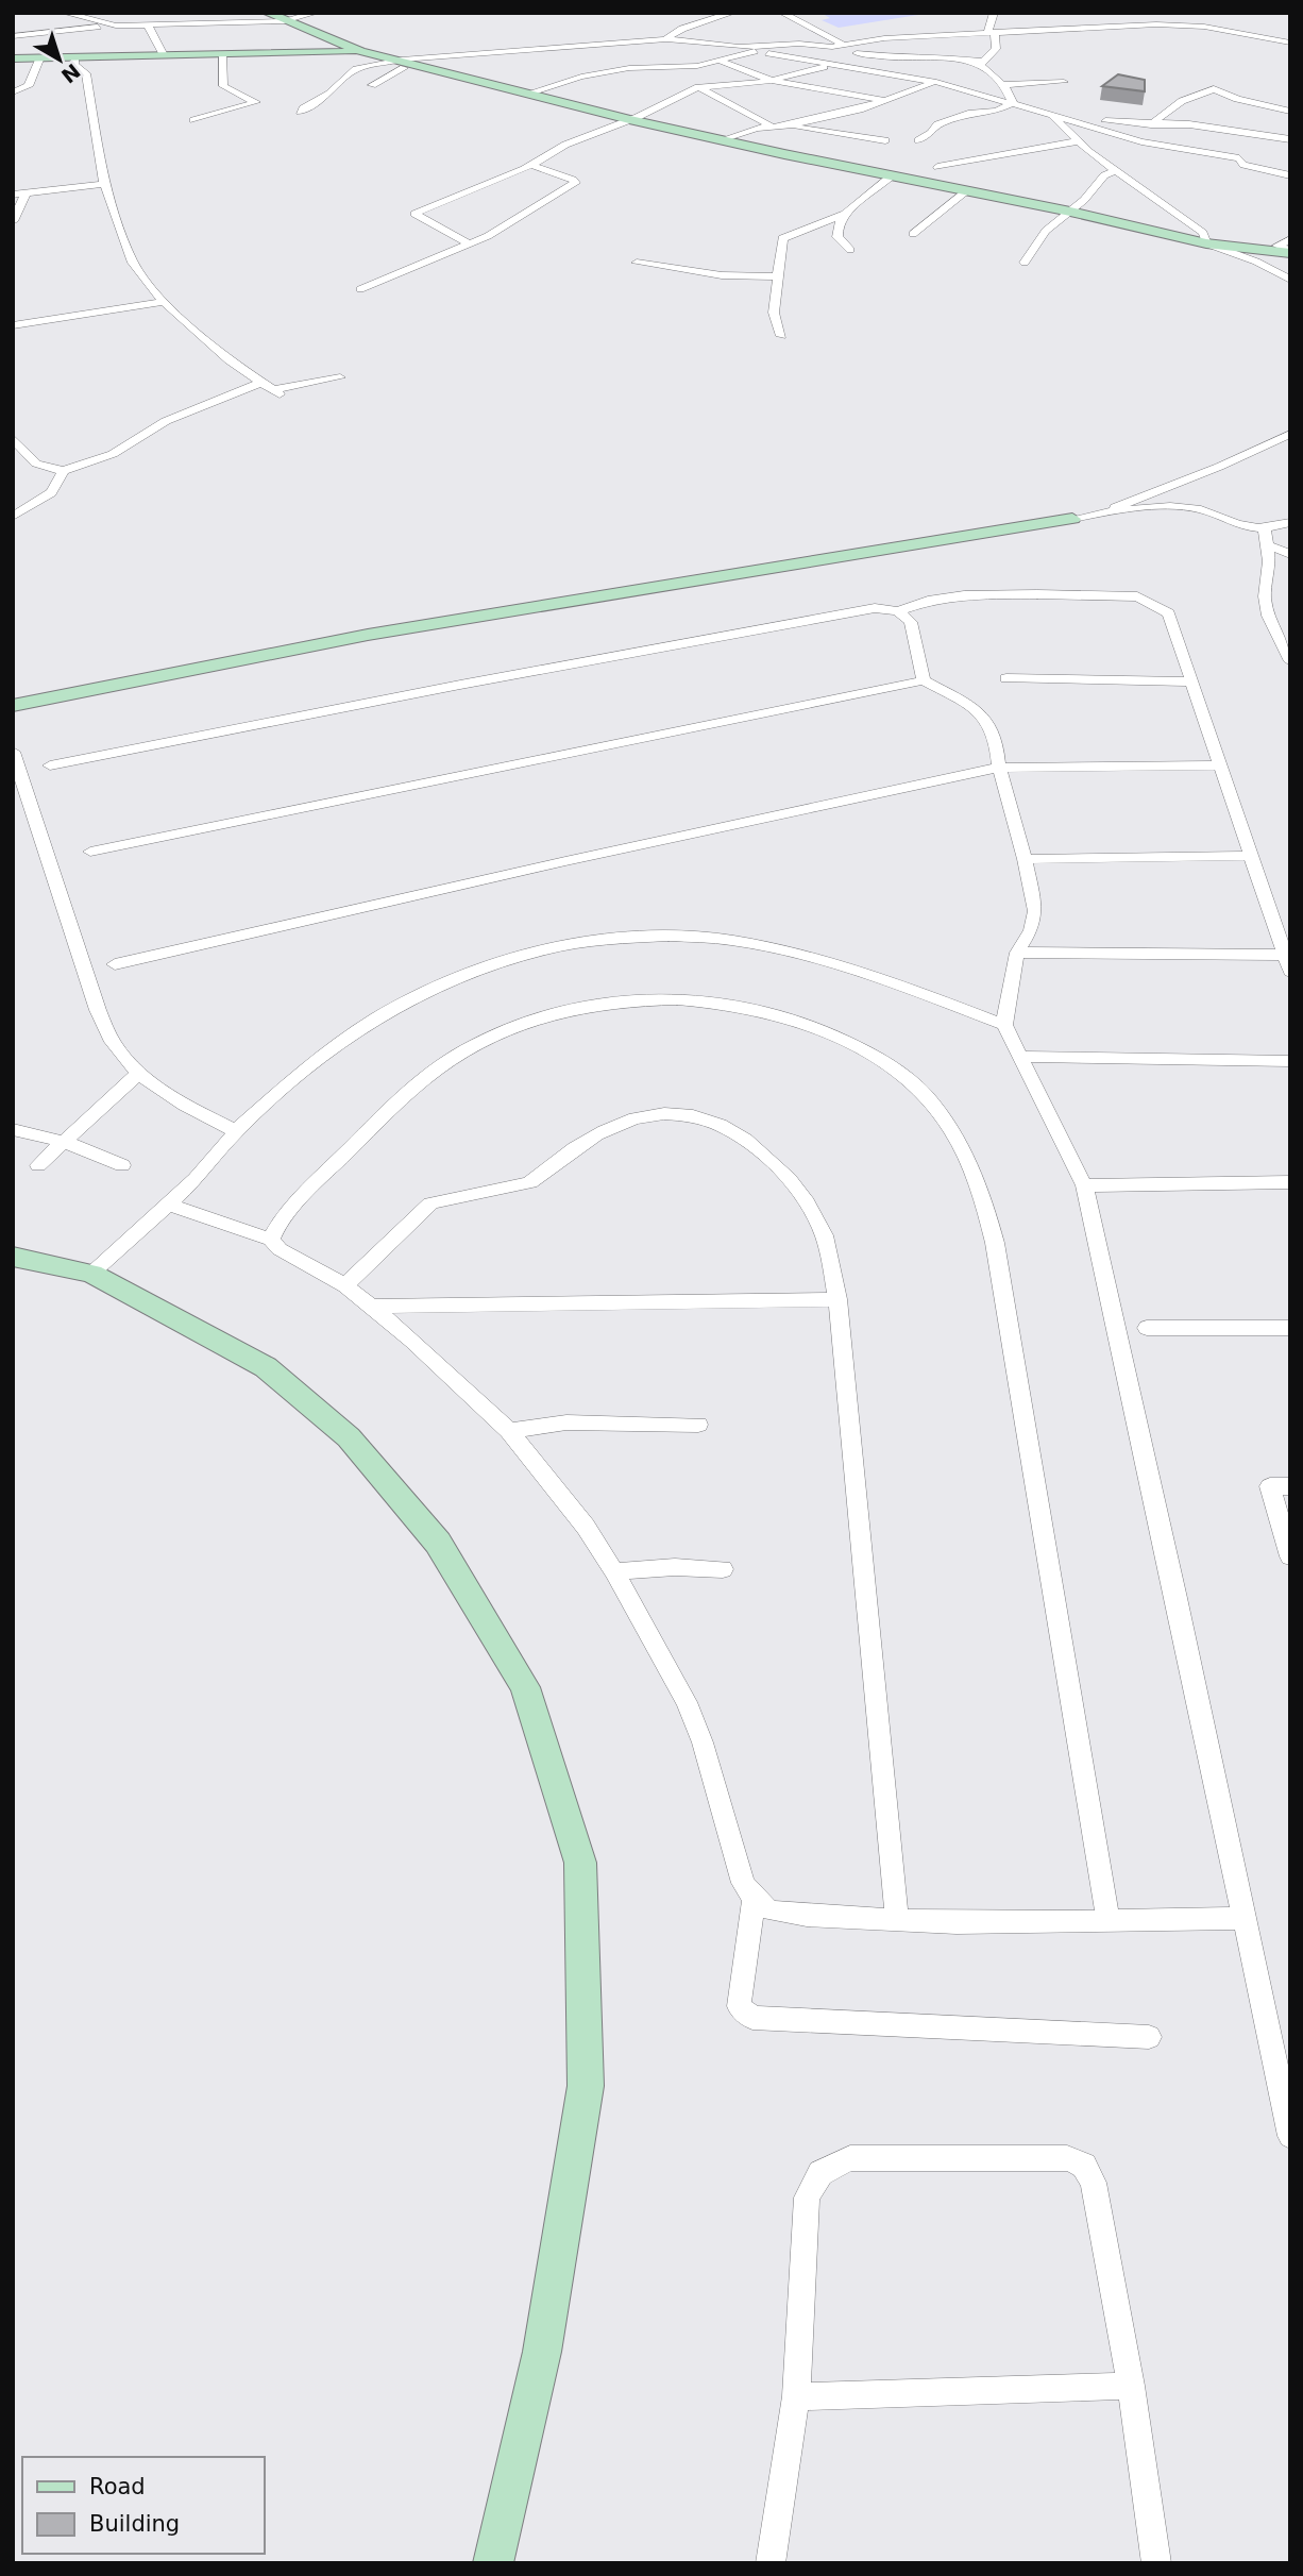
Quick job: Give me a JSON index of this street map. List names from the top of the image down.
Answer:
{
  "legend": ["Road", "Building"],
  "north": "bottom right"
}
